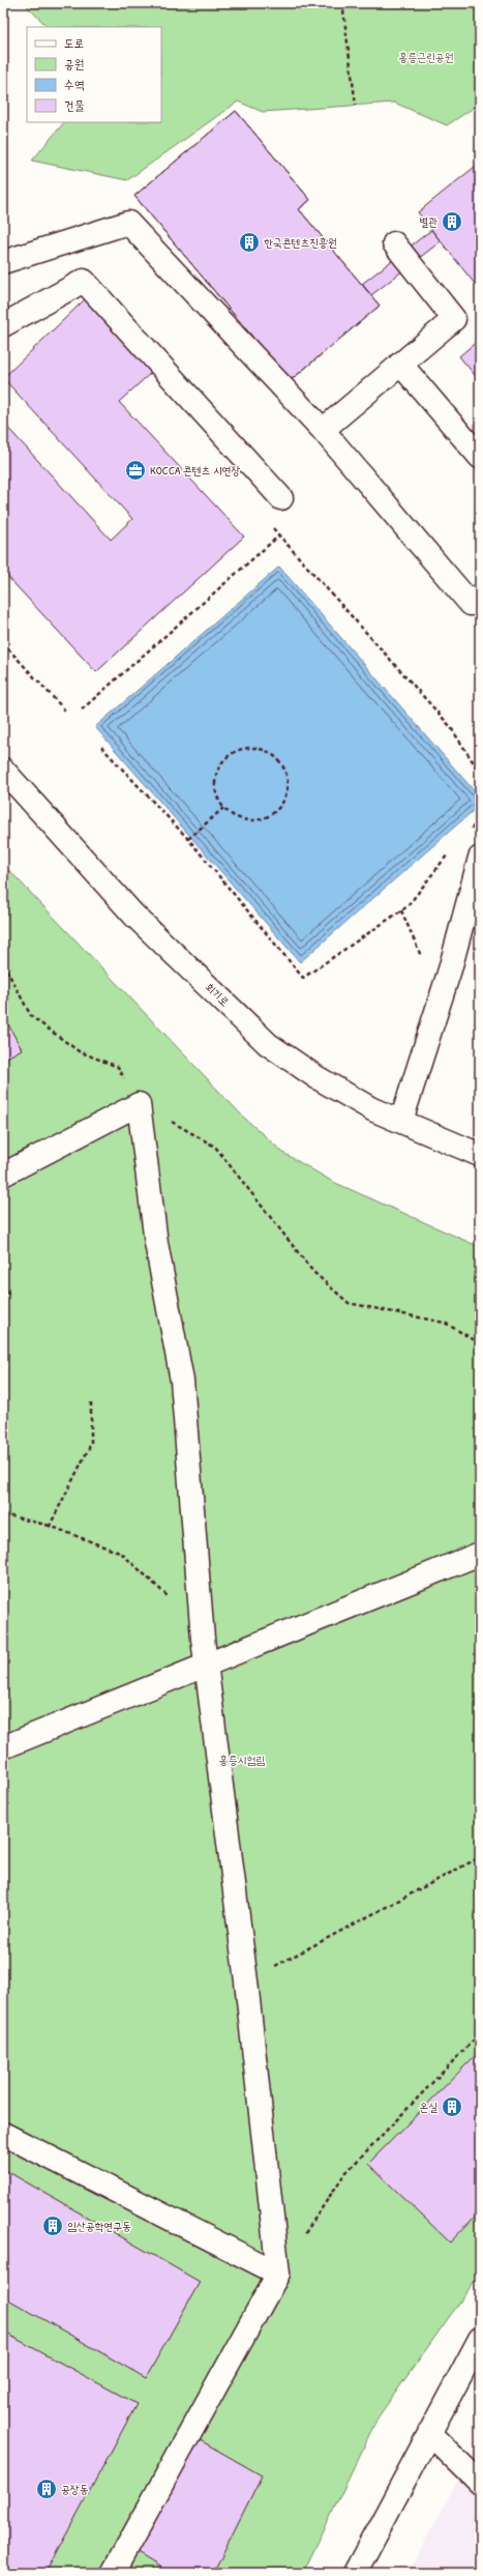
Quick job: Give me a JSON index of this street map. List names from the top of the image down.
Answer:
{
  "streets": {
    "main road": ["회기로"]
  },
  "parks": ["홍릉근린공원", "홍릉시험림"],
  "places": {
    "building": [
      "별관",
      "한국콘텐츠진흥원",
      "온실",
      "임산공학연구동",
      "공장동"
    ],
    "office": ["KOCCA 콘텐츠 시연장"]
  },
  "legend": [
    "도로",
    "공원",
    "수역",
    "건물"
  ]
}
